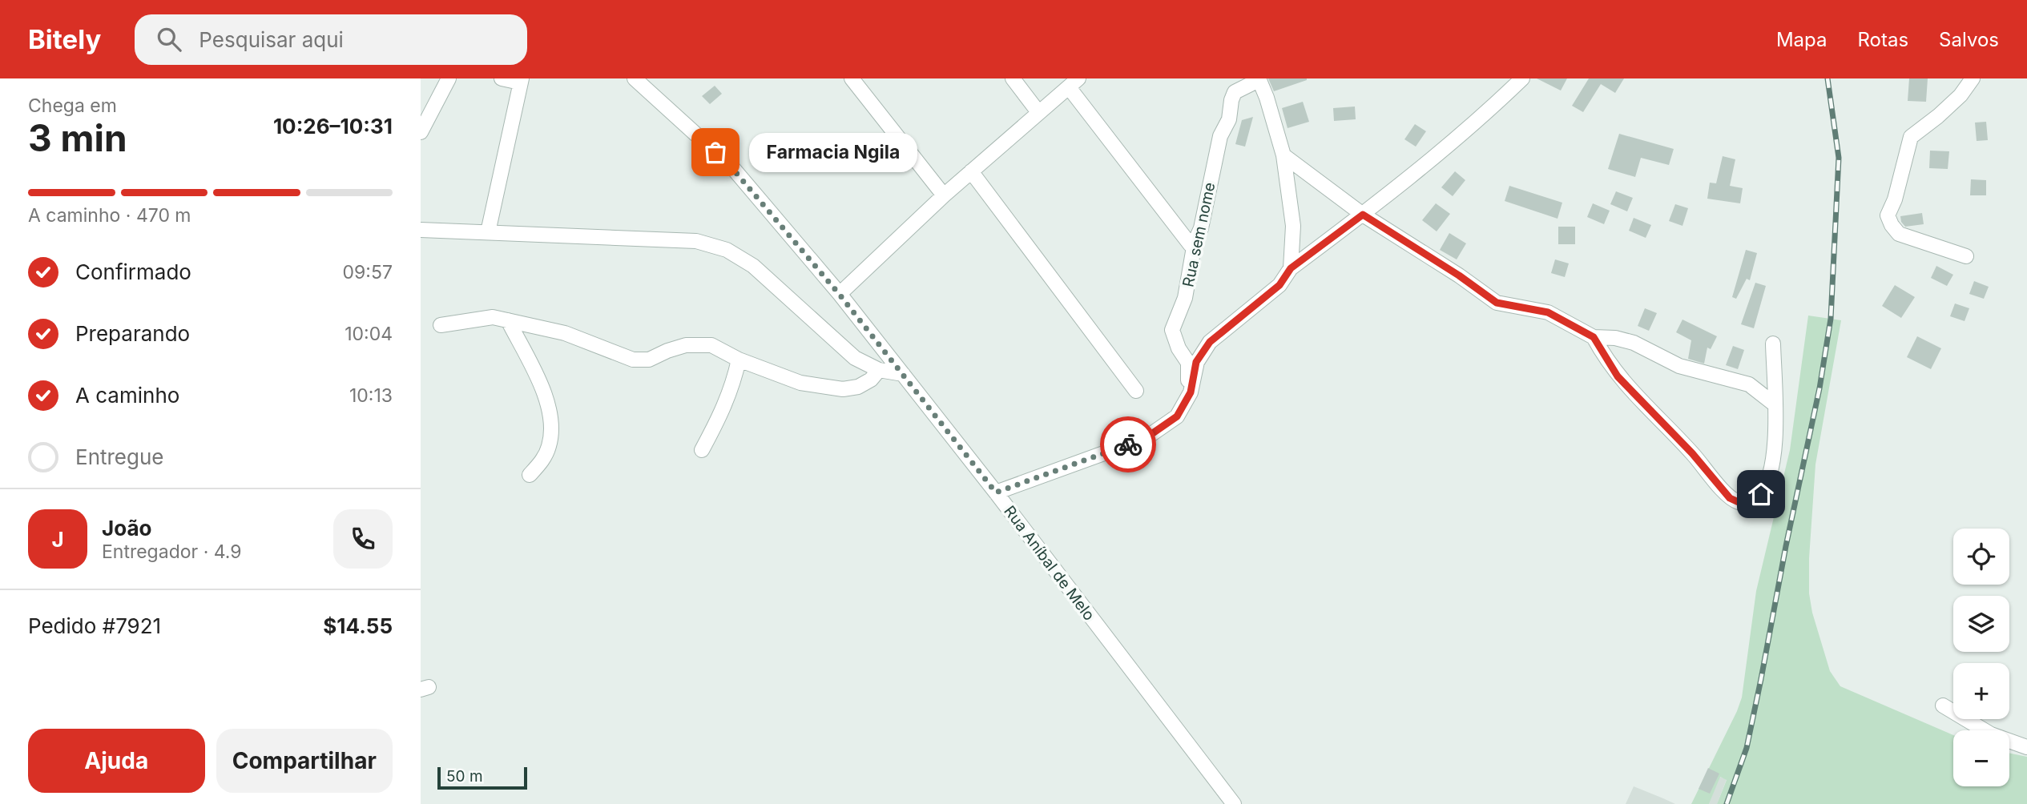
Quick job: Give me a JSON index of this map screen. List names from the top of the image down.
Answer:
{
  "streets": {
    "street": ["Rua sem nome", "Rua Aníbal de Melo"]
  },
  "places": ["Farmacia Ngila"],
  "scale_bar": "50 m",
  "page": {
    "header": "Bitely",
    "search": "Pesquisar aqui",
    "nav": ["Mapa", "Rotas", "Salvos"],
    "heading": ["3 min", "Chega em", "10:26–10:31"],
    "panel": [
      "João",
      "Entregador · 4.9",
      "Pedido #7921",
      "$14.55"
    ],
    "bubble": "Farmacia Ngila",
    "bar": "A caminho · 470 m",
    "list": [
      ["Confirmado", "09:57"],
      ["Preparando", "10:04"],
      ["A caminho", "10:13"],
      "Entregue"
    ],
    "round": "J",
    "map_buttons": ["+", "−"],
    "buttons": ["Ajuda", "Compartilhar"],
    "scale": "50 m"
  }
}
